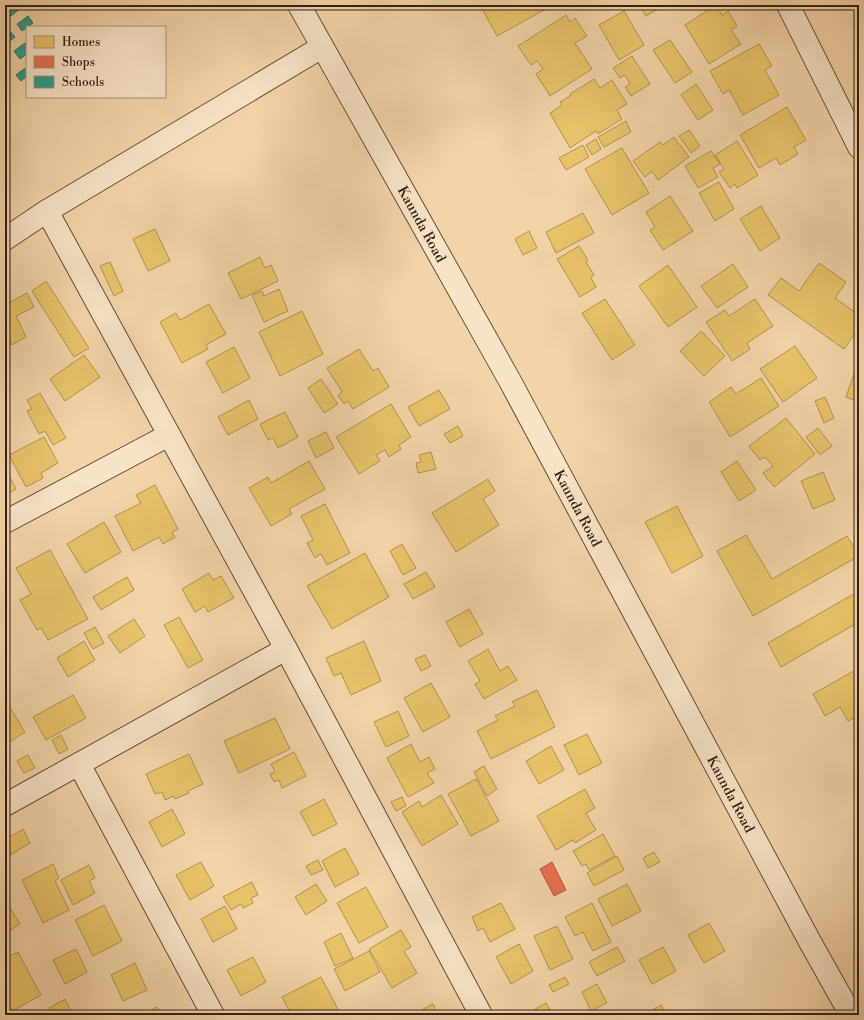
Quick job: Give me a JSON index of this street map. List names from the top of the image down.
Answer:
{
  "streets": {
    "street": ["Kaunda Road"]
  },
  "legend": ["Homes", "Shops", "Schools"]
}
